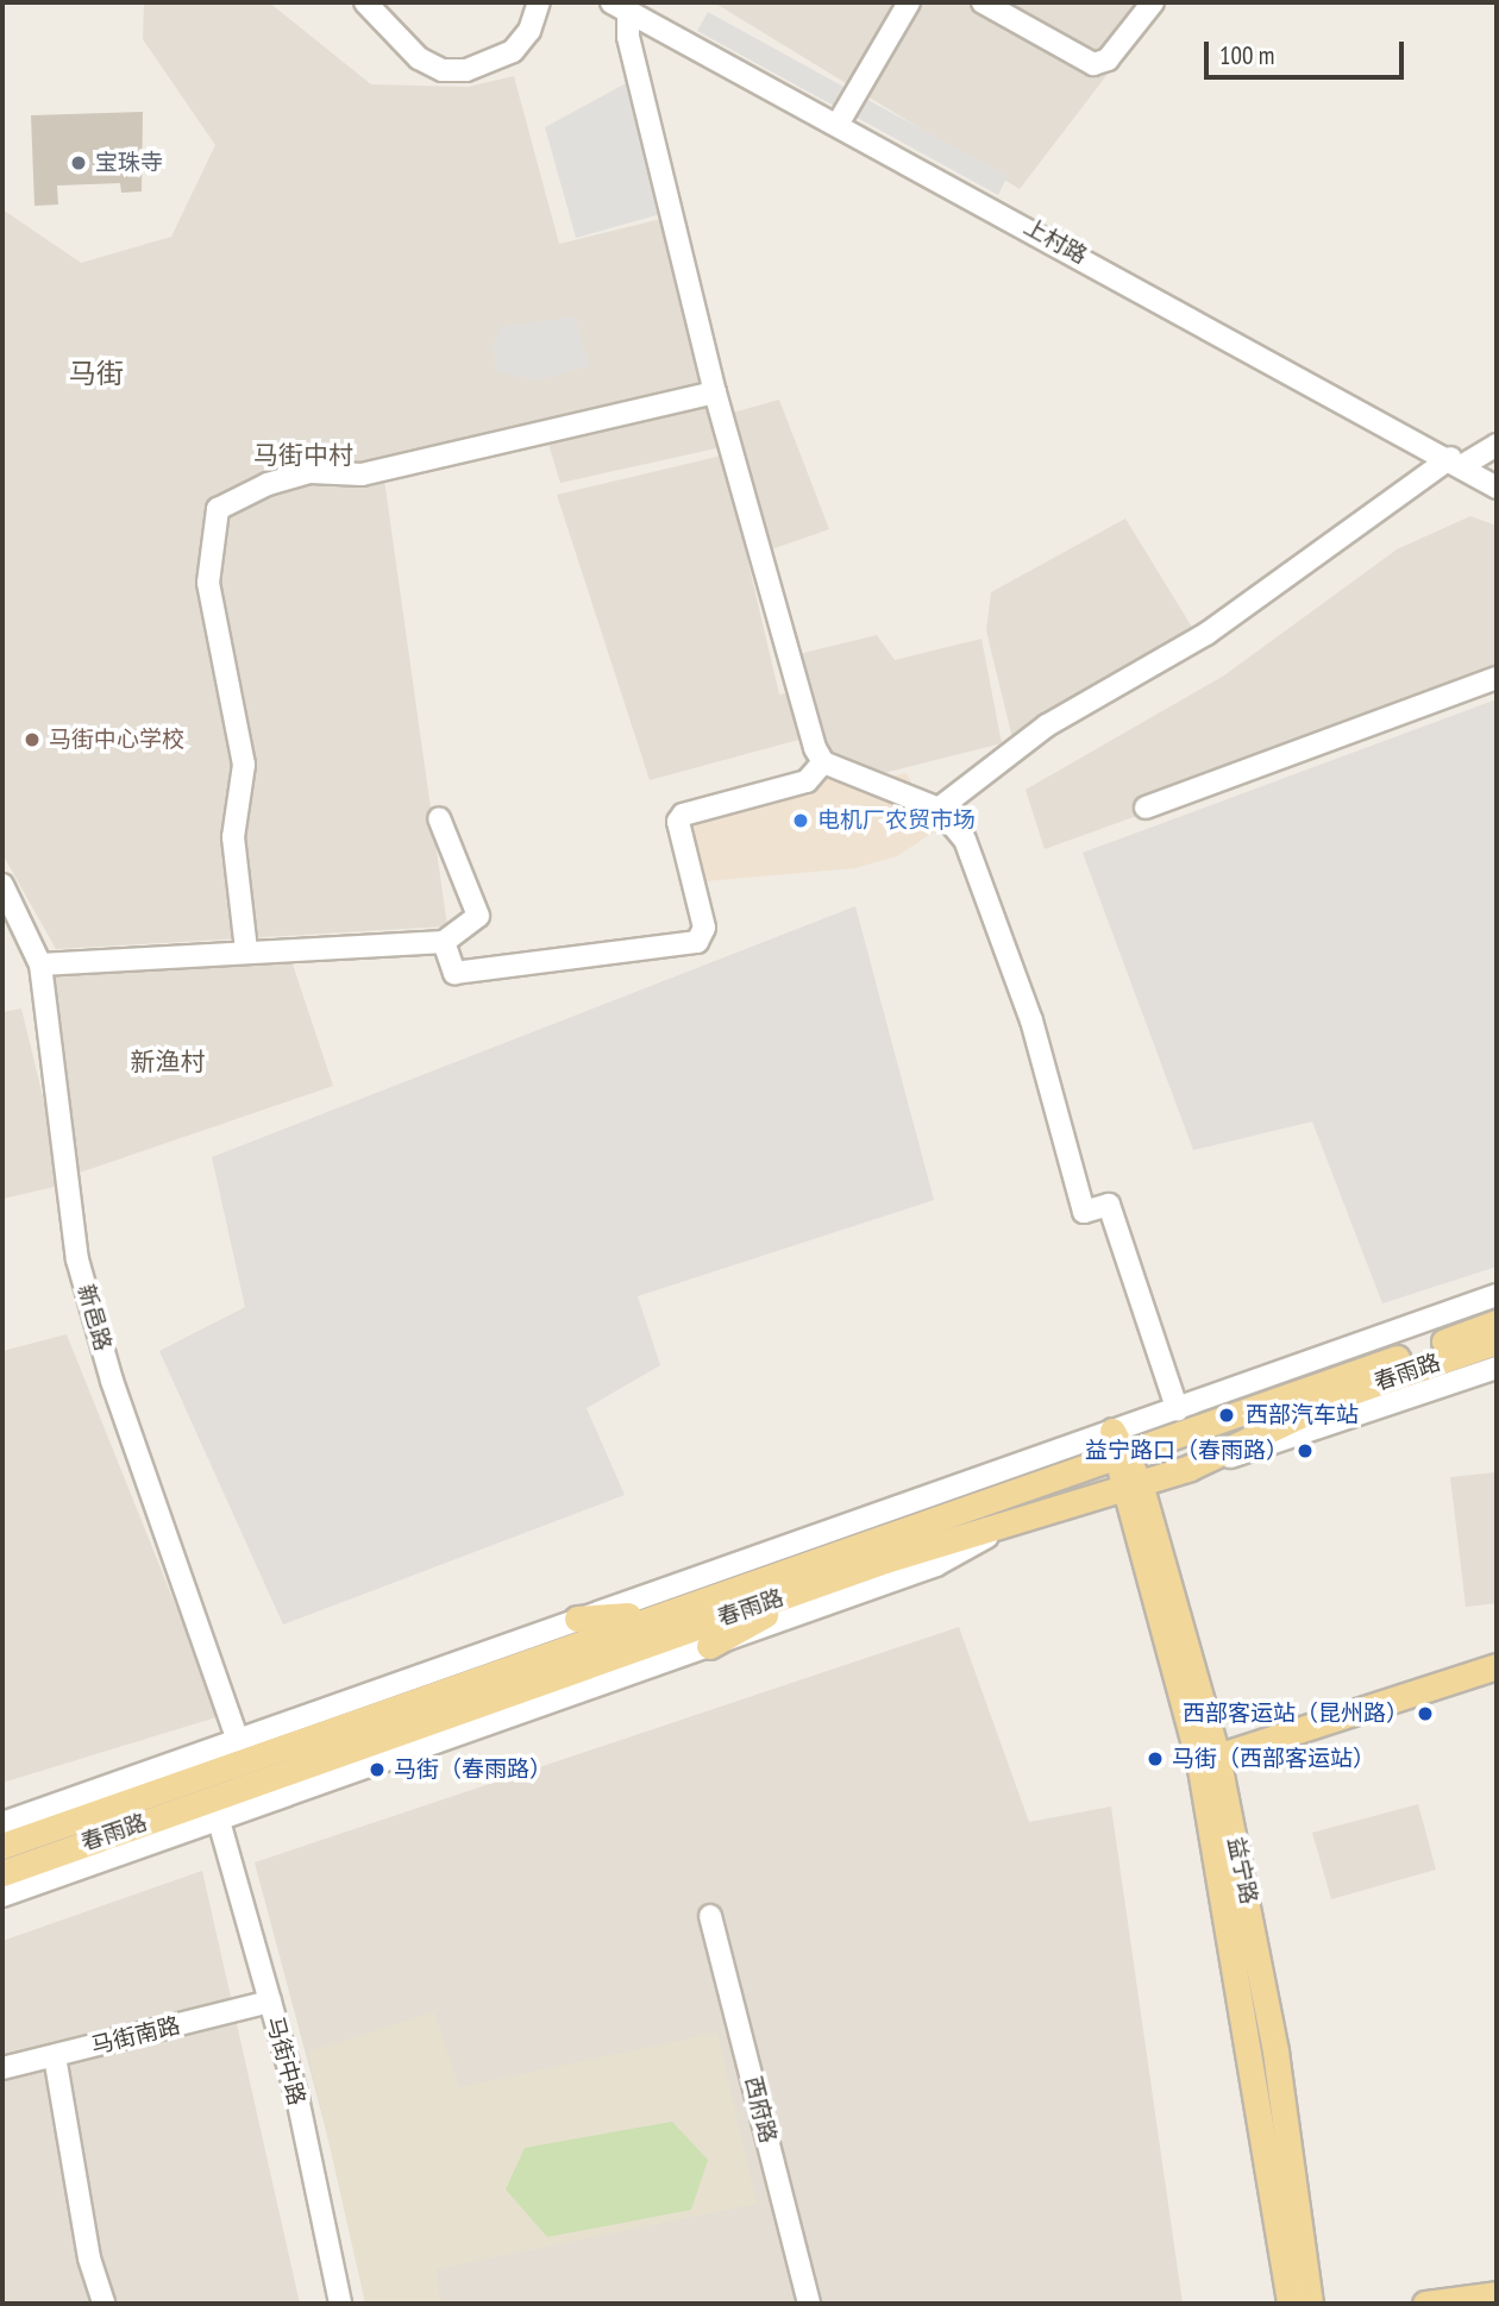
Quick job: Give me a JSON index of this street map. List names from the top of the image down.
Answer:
{
  "streets": {
    "main road": ["春雨路", "益宁路"],
    "street": [
      "上村路",
      "新邑路",
      "马街南路",
      "马街中路",
      "西府路"
    ]
  },
  "crossings": [
    ["春雨路", "益宁路"],
    ["马街南路", "马街中路"]
  ],
  "districts": ["马街", "马街中村", "新渔村"],
  "places": [
    "宝珠寺",
    "马街中心学校",
    "电机厂农贸市场",
    "西部汽车站",
    "益宁路口（春雨路）",
    "西部客运站（昆州路）",
    "马街（西部客运站）",
    "马街（春雨路）"
  ],
  "scale_bar": "100 m"
}
